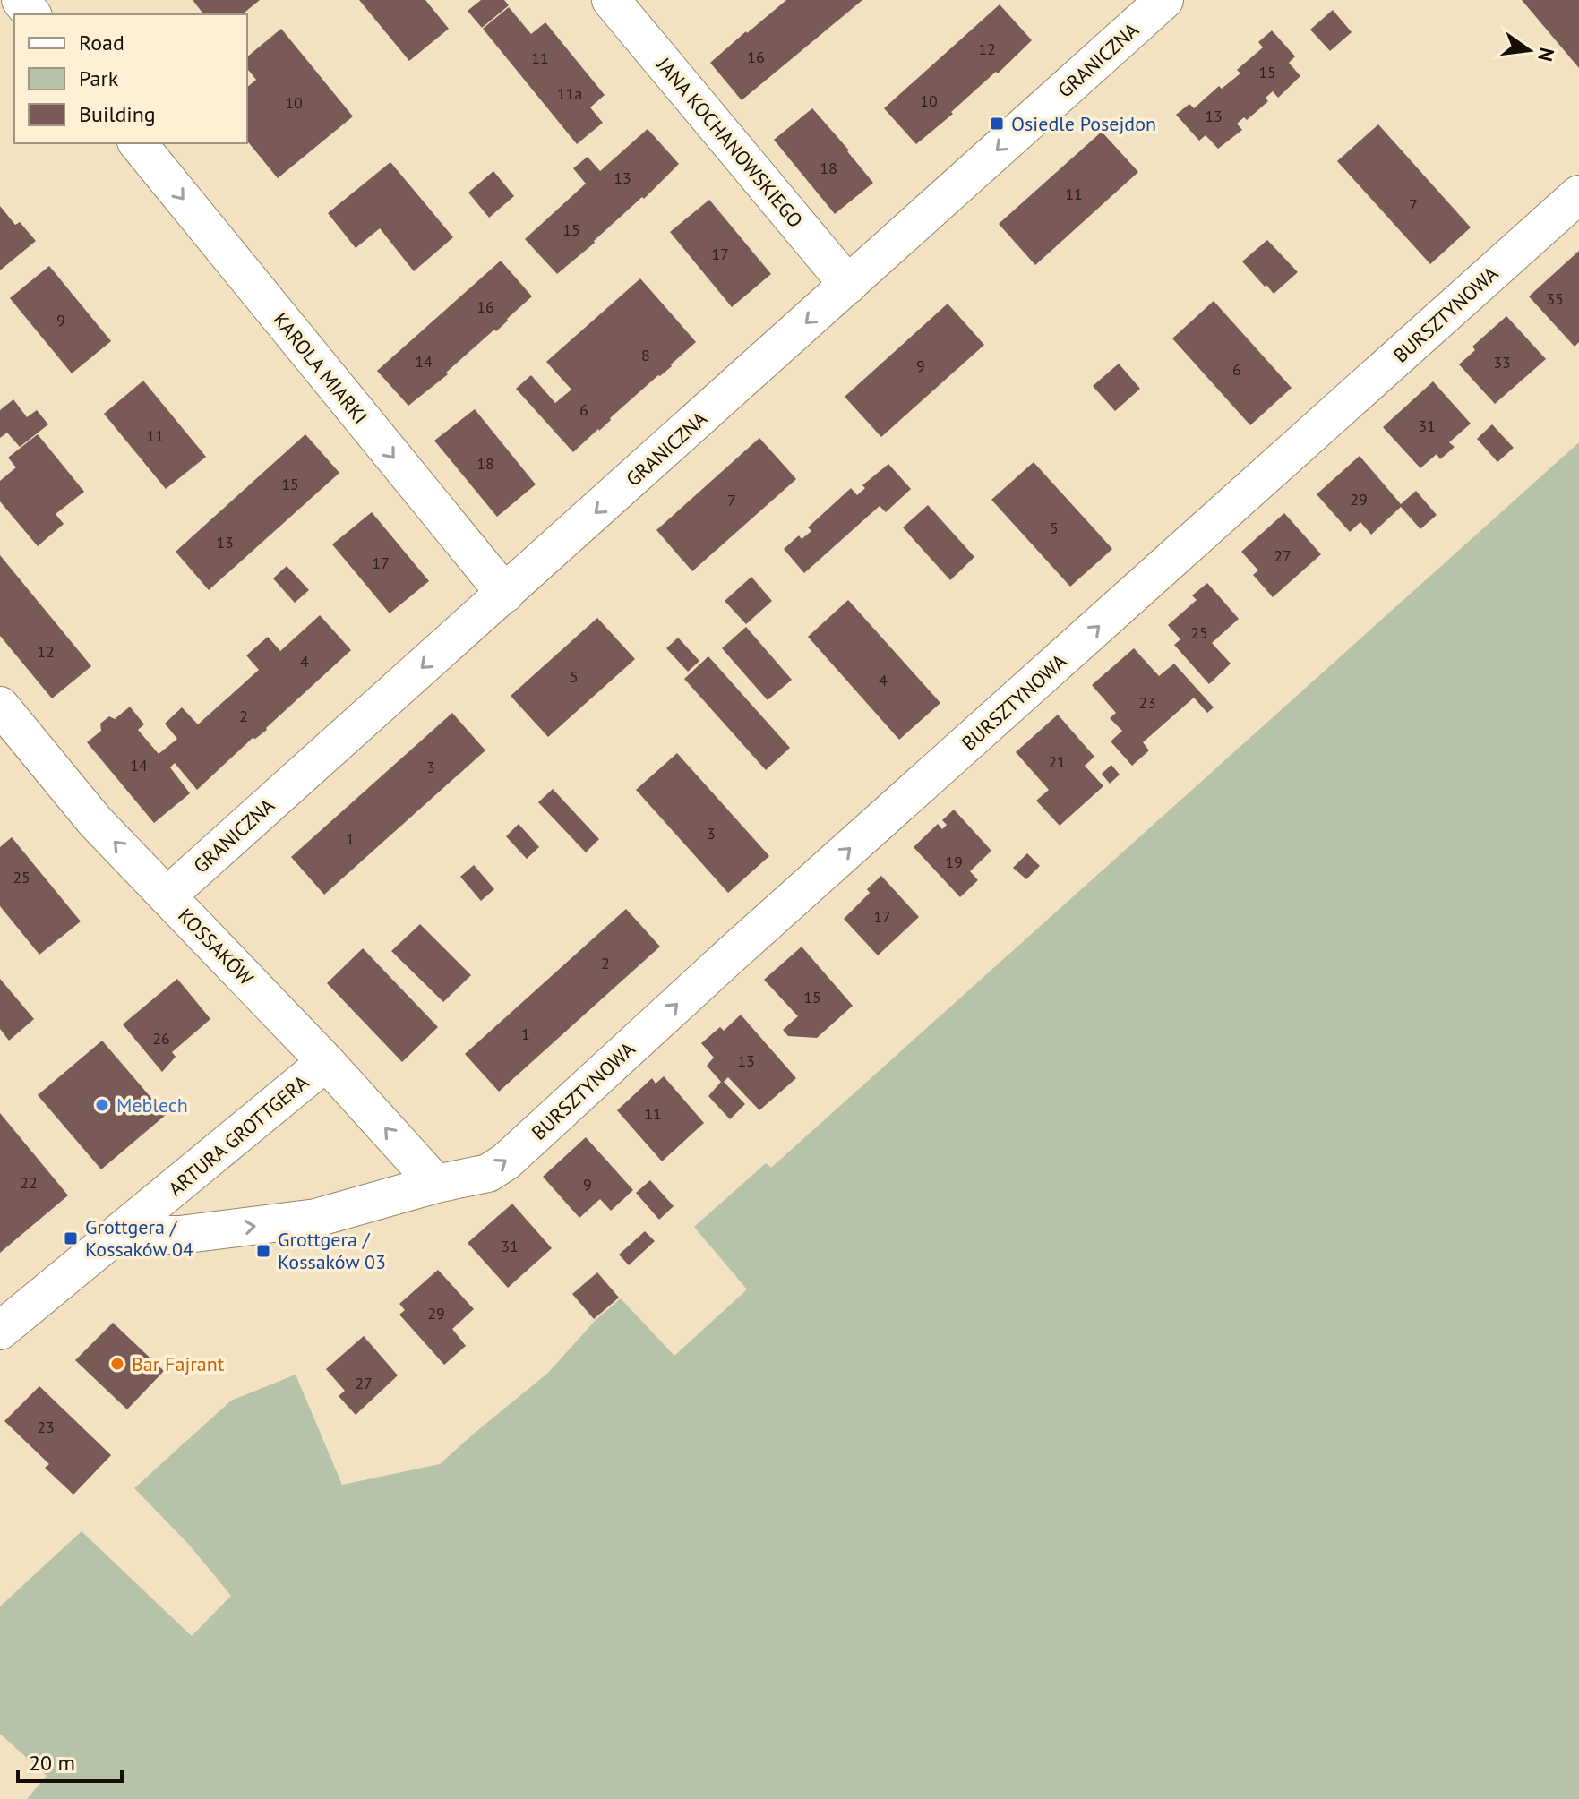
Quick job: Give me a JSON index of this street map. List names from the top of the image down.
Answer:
{
  "streets": {
    "street": [
      "GRANICZNA",
      "JANA KOCHANOWSKIEGO",
      "BURSZTYNOWA",
      "KAROLA MIARKI",
      "KOSSAKÓW",
      "ARTURA GROTTGERA"
    ]
  },
  "crossings": [
    ["GRANICZNA", "JANA KOCHANOWSKIEGO"],
    ["GRANICZNA", "KAROLA MIARKI"],
    ["GRANICZNA", "KOSSAKÓW"],
    ["BURSZTYNOWA", "KOSSAKÓW"],
    ["KOSSAKÓW", "ARTURA GROTTGERA"]
  ],
  "one_way": [
    "GRANICZNA",
    "BURSZTYNOWA",
    "KAROLA MIARKI",
    "KOSSAKÓW"
  ],
  "places": {
    "transit": ["Osiedle Posejdon", "Grottgera / Kossaków 04", "Grottgera / Kossaków 03"],
    "other": ["Meblech", "Bar Fajrant"]
  },
  "house_numbers": [
    "12",
    "16",
    "11",
    "15",
    "11a",
    "10",
    "10",
    "13",
    "18",
    "13",
    "11",
    "7",
    "15",
    "17",
    "35",
    "16",
    "9",
    "8",
    "14",
    "33",
    "9",
    "6",
    "6",
    "31",
    "11",
    "18",
    "15",
    "29",
    "7",
    "5",
    "13",
    "27",
    "17",
    "25",
    "12",
    "4",
    "5",
    "4",
    "23",
    "2",
    "21",
    "14",
    "3",
    "3",
    "1",
    "19",
    "25",
    "17",
    "2",
    "15",
    "1",
    "26",
    "13",
    "11",
    "22",
    "9",
    "31",
    "29",
    "27",
    "23"
  ],
  "legend": ["Road", "Park", "Building"],
  "scale_bar": "20 m",
  "north": "right"
}
